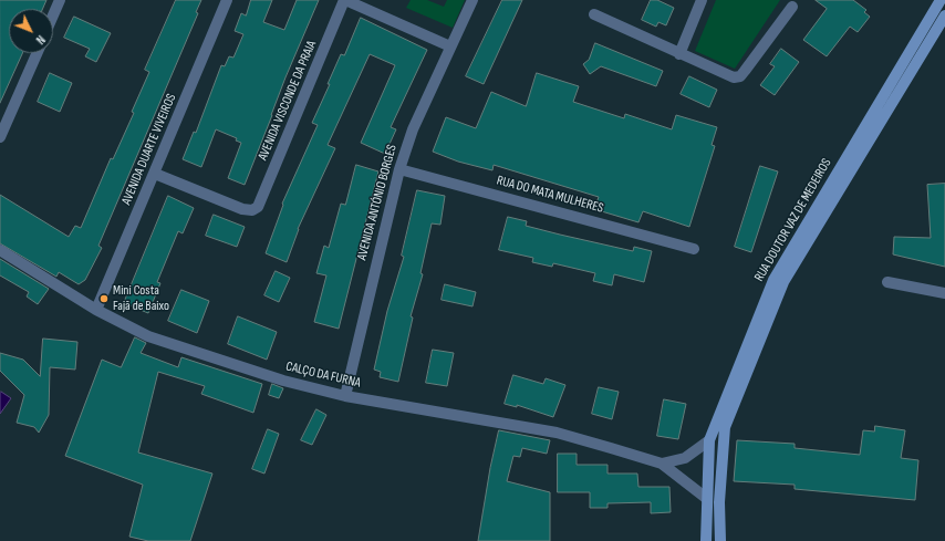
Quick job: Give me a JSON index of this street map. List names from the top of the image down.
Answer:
{
  "streets": {
    "street": [
      "AVENIDA VISCONDE DA PRAIA",
      "AVENIDA DUARTE VIVEIROS",
      "RUA DO MATA MULHERES",
      "AVENIDA ANTÓNIO BORGES",
      "RUA DOUTOR VAZ DE MEDEIROS",
      "CALÇO DA FURNA"
    ]
  },
  "crossings": [
    ["AVENIDA VISCONDE DA PRAIA", "AVENIDA DUARTE VIVEIROS"],
    ["AVENIDA DUARTE VIVEIROS", "CALÇO DA FURNA"],
    ["RUA DO MATA MULHERES", "AVENIDA ANTÓNIO BORGES"],
    ["AVENIDA ANTÓNIO BORGES", "CALÇO DA FURNA"],
    ["RUA DOUTOR VAZ DE MEDEIROS", "CALÇO DA FURNA"]
  ],
  "places": ["Mini Costa Fajã de Baixo"],
  "north": "bottom right"
}
